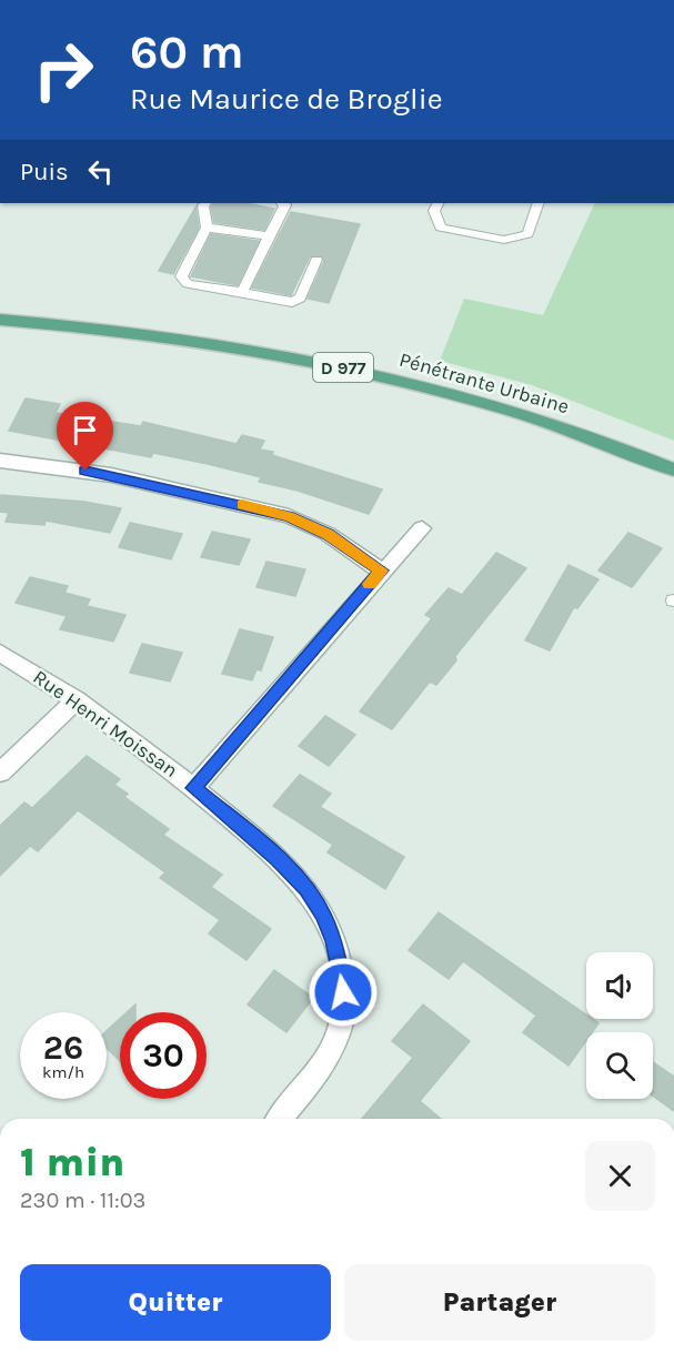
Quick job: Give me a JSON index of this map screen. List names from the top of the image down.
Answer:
{
  "streets": {
    "main road": ["D 977", "Pénétrante Urbaine"],
    "street": ["Rue Henri Moissan"]
  },
  "page": {
    "turn": ["60 m", "Rue Maurice de Broglie"],
    "then": "Puis",
    "speed": "26 km/h",
    "limit": "30",
    "heading": ["1 min", "230 m · 11:03"],
    "buttons": ["Quitter", "Partager"]
  }
}
